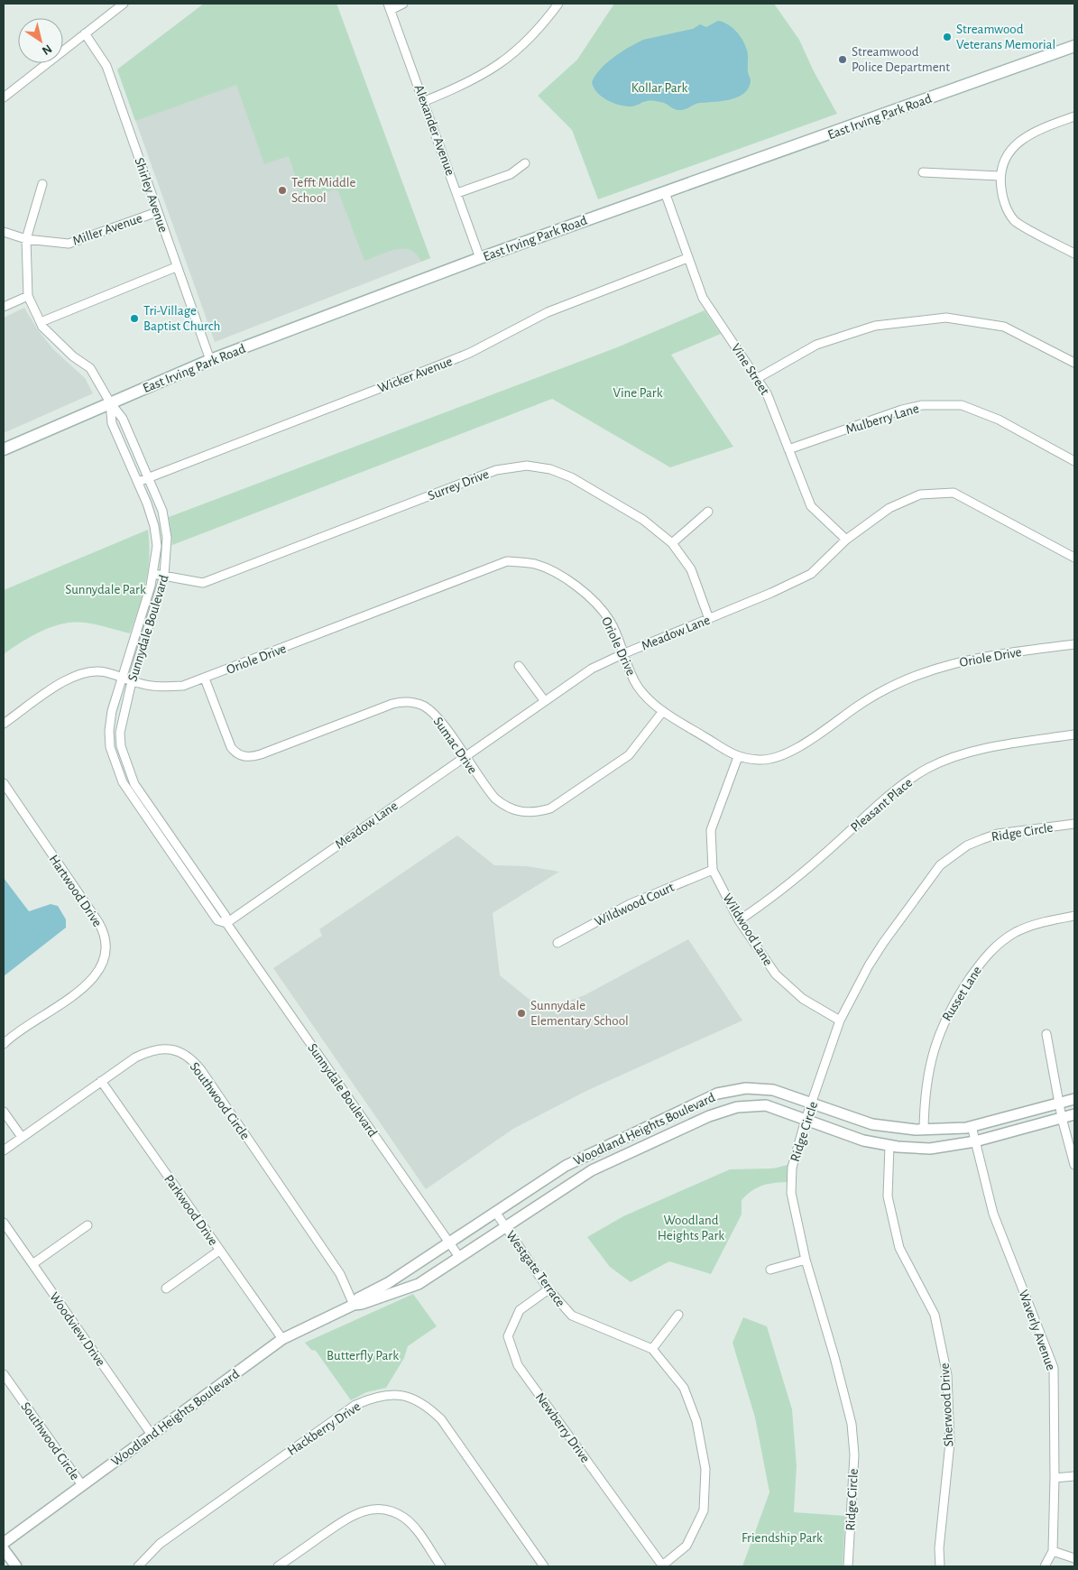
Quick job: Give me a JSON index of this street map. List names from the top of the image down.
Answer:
{
  "streets": {
    "main road": ["East Irving Park Road"],
    "street": [
      "Alexander Avenue",
      "Shirley Avenue",
      "Miller Avenue",
      "Vine Street",
      "Wicker Avenue",
      "Mulberry Lane",
      "Surrey Drive",
      "Sunnydale Boulevard",
      "Meadow Lane",
      "Oriole Drive",
      "Sumac Drive",
      "Pleasant Place",
      "Ridge Circle",
      "Hartwood Drive",
      "Wildwood Court",
      "Wildwood Lane",
      "Russet Lane",
      "Southwood Circle",
      "Woodland Heights Boulevard",
      "Parkwood Drive",
      "Westgate Terrace",
      "Woodview Drive",
      "Waverly Avenue",
      "Sherwood Drive",
      "Newberry Drive",
      "Hackberry Drive"
    ]
  },
  "crossings": [
    ["East Irving Park Road", "Alexander Avenue"],
    ["East Irving Park Road", "Shirley Avenue"],
    ["East Irving Park Road", "Vine Street"],
    ["East Irving Park Road", "Sunnydale Boulevard"],
    ["Shirley Avenue", "Miller Avenue"],
    ["Vine Street", "Wicker Avenue"],
    ["Vine Street", "Mulberry Lane"],
    ["Vine Street", "Meadow Lane"],
    ["Wicker Avenue", "Sunnydale Boulevard"],
    ["Surrey Drive", "Sunnydale Boulevard"],
    ["Surrey Drive", "Meadow Lane"],
    ["Sunnydale Boulevard", "Meadow Lane"],
    ["Sunnydale Boulevard", "Oriole Drive"],
    ["Sunnydale Boulevard", "Woodland Heights Boulevard"],
    ["Meadow Lane", "Oriole Drive"],
    ["Meadow Lane", "Sumac Drive"],
    ["Oriole Drive", "Sumac Drive"],
    ["Oriole Drive", "Wildwood Lane"],
    ["Pleasant Place", "Wildwood Lane"],
    ["Ridge Circle", "Wildwood Lane"],
    ["Ridge Circle", "Woodland Heights Boulevard"],
    ["Wildwood Court", "Wildwood Lane"],
    ["Russet Lane", "Woodland Heights Boulevard"],
    ["Southwood Circle", "Woodland Heights Boulevard"],
    ["Southwood Circle", "Parkwood Drive"],
    ["Woodland Heights Boulevard", "Parkwood Drive"],
    ["Woodland Heights Boulevard", "Westgate Terrace"],
    ["Woodland Heights Boulevard", "Woodview Drive"],
    ["Woodland Heights Boulevard", "Waverly Avenue"],
    ["Woodland Heights Boulevard", "Sherwood Drive"],
    ["Westgate Terrace", "Newberry Drive"]
  ],
  "parks": [
    "Kollar Park",
    "Vine Park",
    "Sunnydale Park",
    "Woodland Heights Park",
    "Butterfly Park",
    "Friendship Park"
  ],
  "places": [
    "Streamwood Veterans Memorial",
    "Streamwood Police Department",
    "Tefft Middle School",
    "Tri-Village Baptist Church",
    "Sunnydale Elementary School"
  ],
  "north": "bottom right"
}
